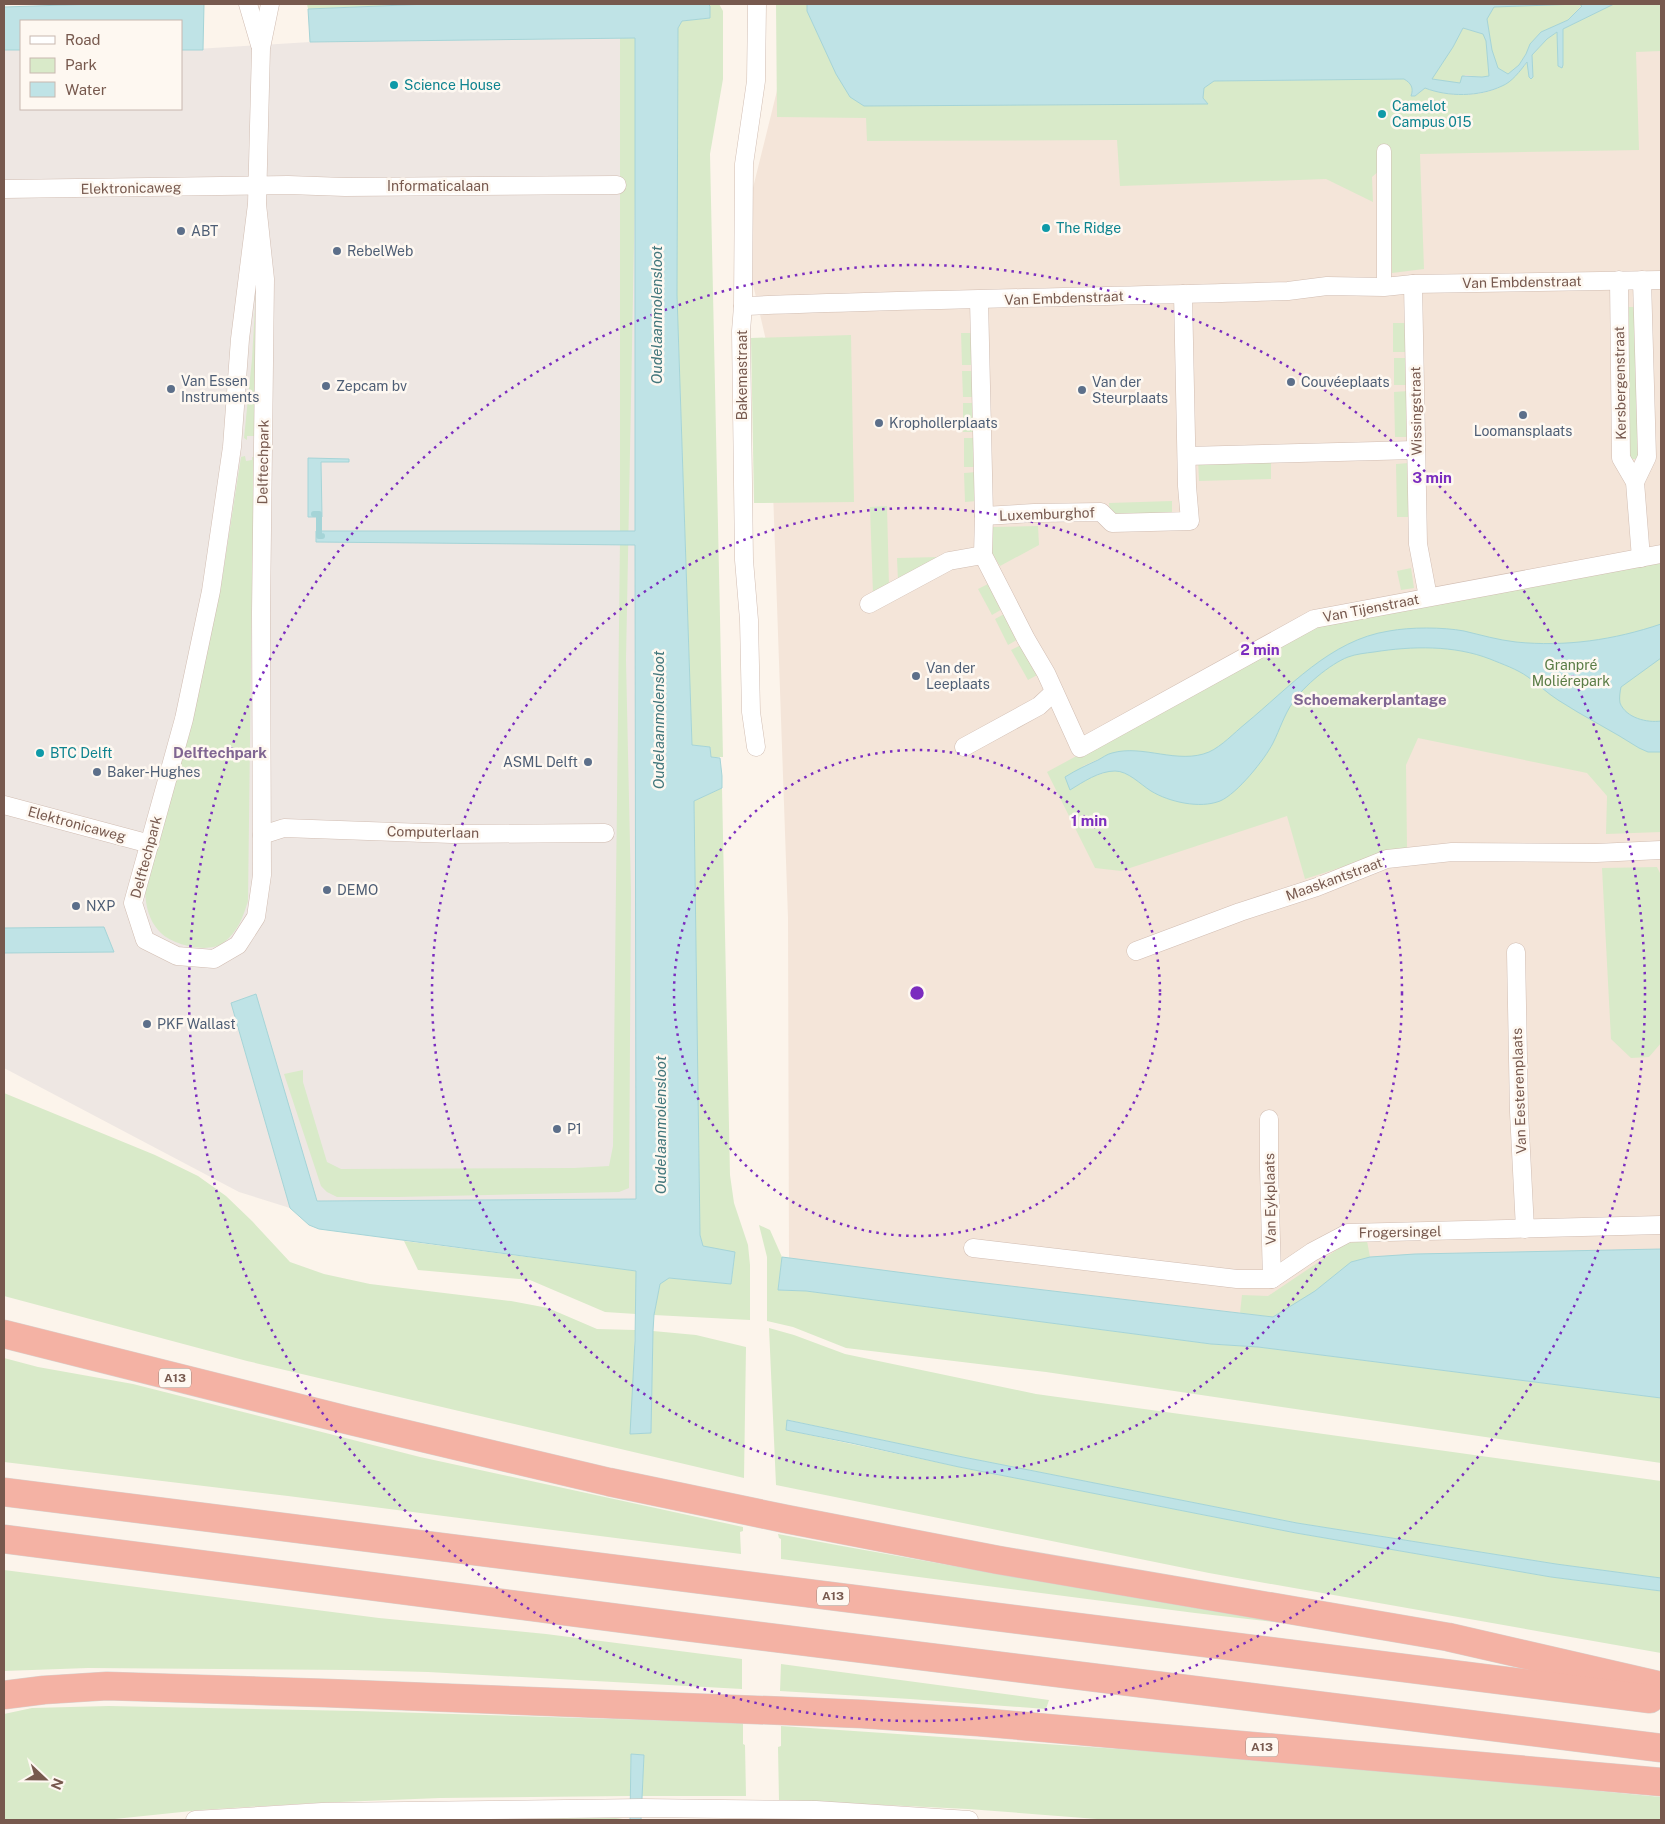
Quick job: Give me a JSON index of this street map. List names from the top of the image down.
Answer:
{
  "streets": {
    "highway": ["A13"],
    "street": [
      "Informaticalaan",
      "Elektronicaweg",
      "Van Embdenstraat",
      "Bakemastraat",
      "Kersbergenstraat",
      "Wissingstraat",
      "Delftechpark",
      "Luxemburghof",
      "Van Tijenstraat",
      "Computerlaan",
      "Maaskantstraat",
      "Van Eesterenplaats",
      "Van Eykplaats",
      "Frogersingel"
    ]
  },
  "crossings": [
    ["Informaticalaan", "Elektronicaweg"],
    ["Informaticalaan", "Delftechpark"],
    ["Elektronicaweg", "Delftechpark"],
    ["Van Embdenstraat", "Bakemastraat"],
    ["Van Embdenstraat", "Kersbergenstraat"],
    ["Van Embdenstraat", "Wissingstraat"],
    ["Van Embdenstraat", "Luxemburghof"],
    ["Kersbergenstraat", "Van Tijenstraat"],
    ["Wissingstraat", "Van Tijenstraat"],
    ["Delftechpark", "Computerlaan"],
    ["Luxemburghof", "Van Tijenstraat"],
    ["Van Eesterenplaats", "Frogersingel"],
    ["Van Eykplaats", "Frogersingel"]
  ],
  "districts": ["Schoemakerplantage", "Delftechpark"],
  "water": ["Oudelaanmolensloot"],
  "parks": ["Granpré Moliérepark"],
  "places": [
    "Science House",
    "Camelot Campus 015",
    "The Ridge",
    "ABT",
    "RebelWeb",
    "Couvéeplaats",
    "Zepcam bv",
    "Van Essen Instruments",
    "Van der Steurplaats",
    "Loomansplaats",
    "Krophollerplaats",
    "Van der Leeplaats",
    "BTC Delft",
    "ASML Delft",
    "Baker-Hughes",
    "DEMO",
    "NXP",
    "PKF Wallast",
    "P1"
  ],
  "legend": ["Road", "Park", "Water"],
  "north": "right",
  "rings": ["3 min", "2 min", "1 min"]
}
